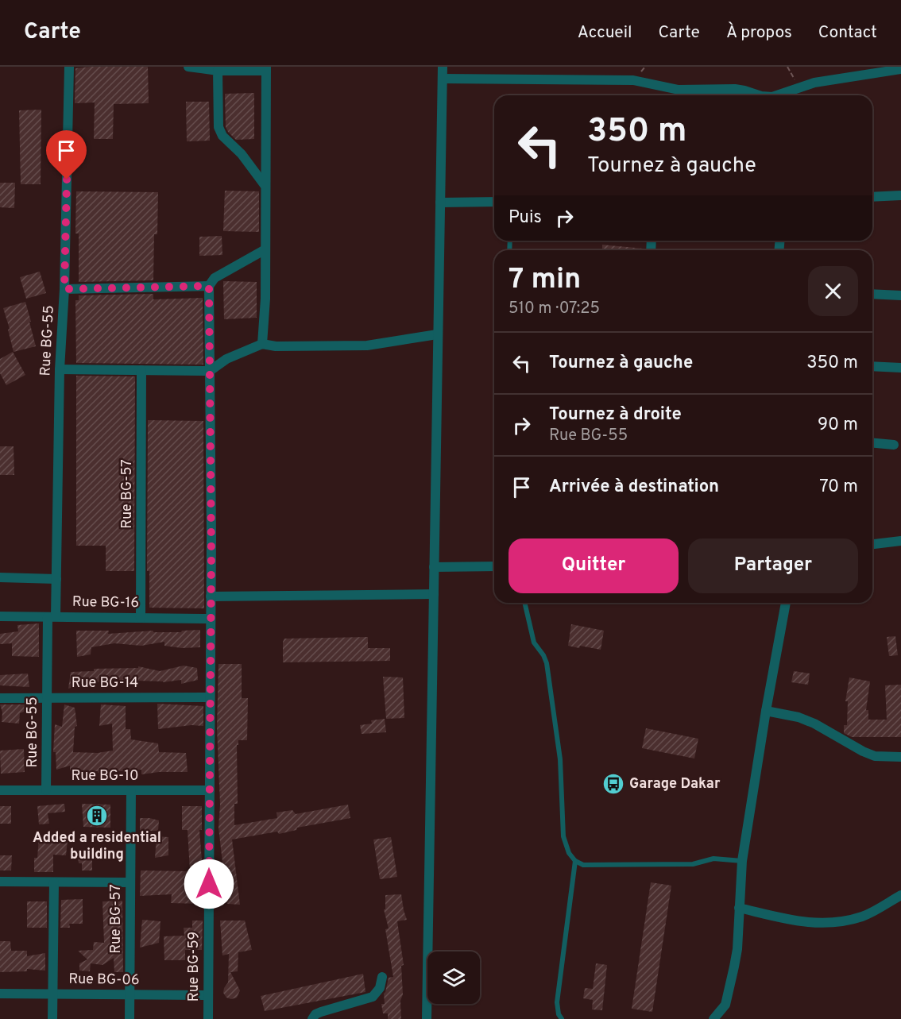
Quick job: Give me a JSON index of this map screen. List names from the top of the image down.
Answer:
{
  "streets": {
    "street": [
      "Rue BG-55",
      "Rue BG-57",
      "Rue BG-16",
      "Rue BG-14",
      "Rue BG-10",
      "Rue BG-59",
      "Rue BG-06"
    ]
  },
  "crossings": [
    ["Rue BG-55", "Rue BG-16"],
    ["Rue BG-55", "Rue BG-14"],
    ["Rue BG-55", "Rue BG-10"],
    ["Rue BG-57", "Rue BG-16"],
    ["Rue BG-57", "Rue BG-10"],
    ["Rue BG-57", "Rue BG-06"],
    ["Rue BG-16", "Rue BG-59"],
    ["Rue BG-14", "Rue BG-59"],
    ["Rue BG-10", "Rue BG-59"],
    ["Rue BG-59", "Rue BG-06"]
  ],
  "places": {
    "bus stop": ["Garage Dakar"],
    "building": ["Added a residential building"]
  },
  "page": {
    "header": "Carte",
    "nav": [
      "Accueil",
      "Carte",
      "À propos",
      "Contact"
    ],
    "turn": ["350 m", "Tournez à gauche"],
    "then": "Puis",
    "heading": ["7 min", "510 m · 07:25"],
    "list": [
      {
        "name": "Tournez à gauche",
        "value": "350 m"
      },
      {
        "name": "Tournez à droite",
        "note": "Rue BG-55",
        "value": "90 m"
      },
      {
        "name": "Arrivée à destination",
        "value": "70 m"
      }
    ],
    "buttons": ["Quitter", "Partager"]
  }
}
